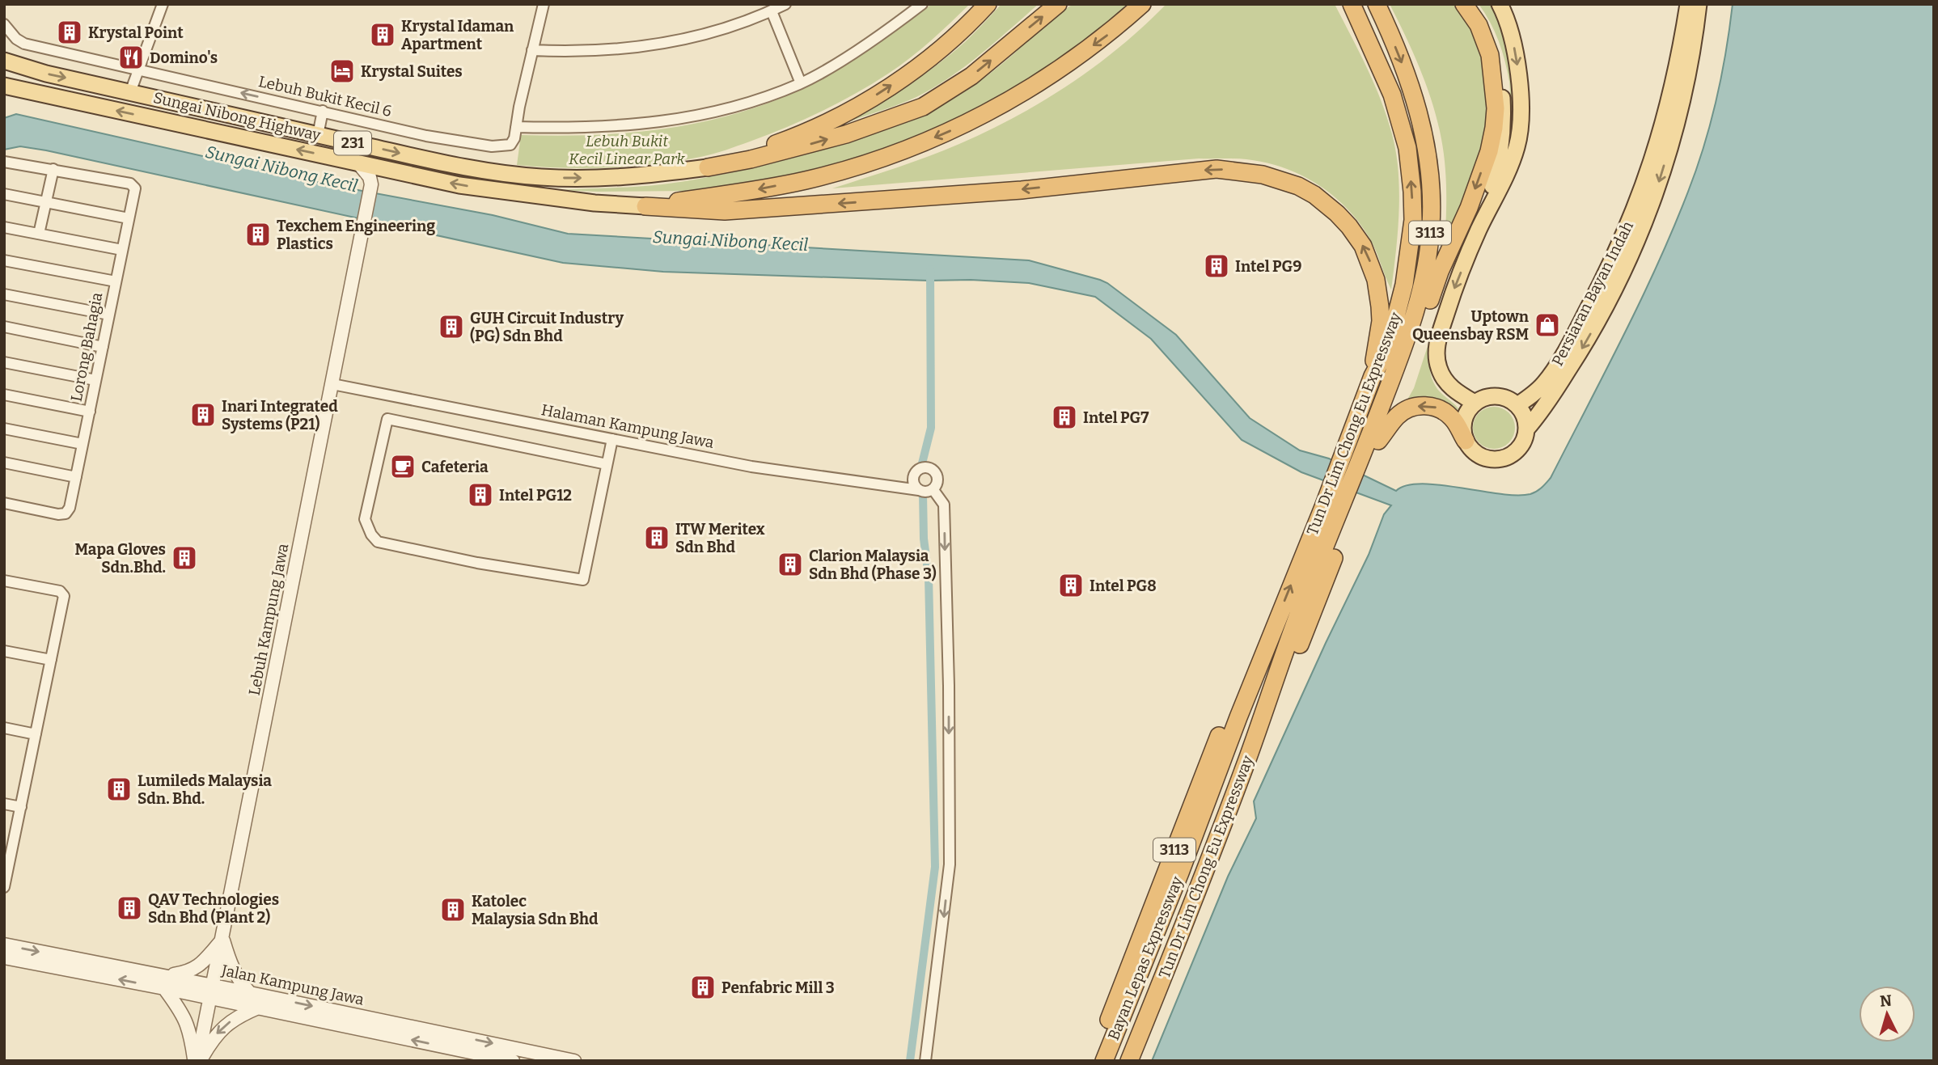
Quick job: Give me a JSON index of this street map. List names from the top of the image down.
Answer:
{
  "streets": {
    "highway": ["3113", "Tun Dr Lim Chong Eu Expressway", "Bayan Lepas Expressway"],
    "main road": ["Sungai Nibong Highway", "231", "Persiaran Bayan Indah"],
    "street": [
      "Lebuh Bukit Kecil 6",
      "Lorong Bahagia",
      "Halaman Kampung Jawa",
      "Lebuh Kampung Jawa",
      "Jalan Kampung Jawa"
    ]
  },
  "crossings": [
    ["Tun Dr Lim Chong Eu Expressway", "Bayan Lepas Expressway"],
    ["Halaman Kampung Jawa", "Lebuh Kampung Jawa"],
    ["Lebuh Kampung Jawa", "Jalan Kampung Jawa"]
  ],
  "one_way": ["Lebuh Bukit Kecil 6"],
  "water": ["Sungai Nibong Kecil"],
  "parks": ["Lebuh Bukit Kecil Linear Park"],
  "places": {
    "building": [
      "Krystal Point",
      "Krystal Idaman Apartment",
      "Texchem Engineering Plastics",
      "Intel PG9",
      "GUH Circuit Industry (PG) Sdn Bhd",
      "Inari Integrated Systems (P21)",
      "Intel PG7",
      "Intel PG12",
      "ITW Meritex Sdn Bhd",
      "Mapa Gloves Sdn.Bhd.",
      "Clarion Malaysia Sdn Bhd (Phase 3)",
      "Intel PG8",
      "Lumileds Malaysia Sdn. Bhd.",
      "QAV Technologies Sdn Bhd (Plant 2)",
      "Katolec Malaysia Sdn Bhd",
      "Penfabric Mill 3"
    ],
    "restaurant": ["Domino's"],
    "hotel": ["Krystal Suites"],
    "shop": ["Uptown Queensbay RSM"],
    "cafe": ["Cafeteria"]
  },
  "north": "top"
}
